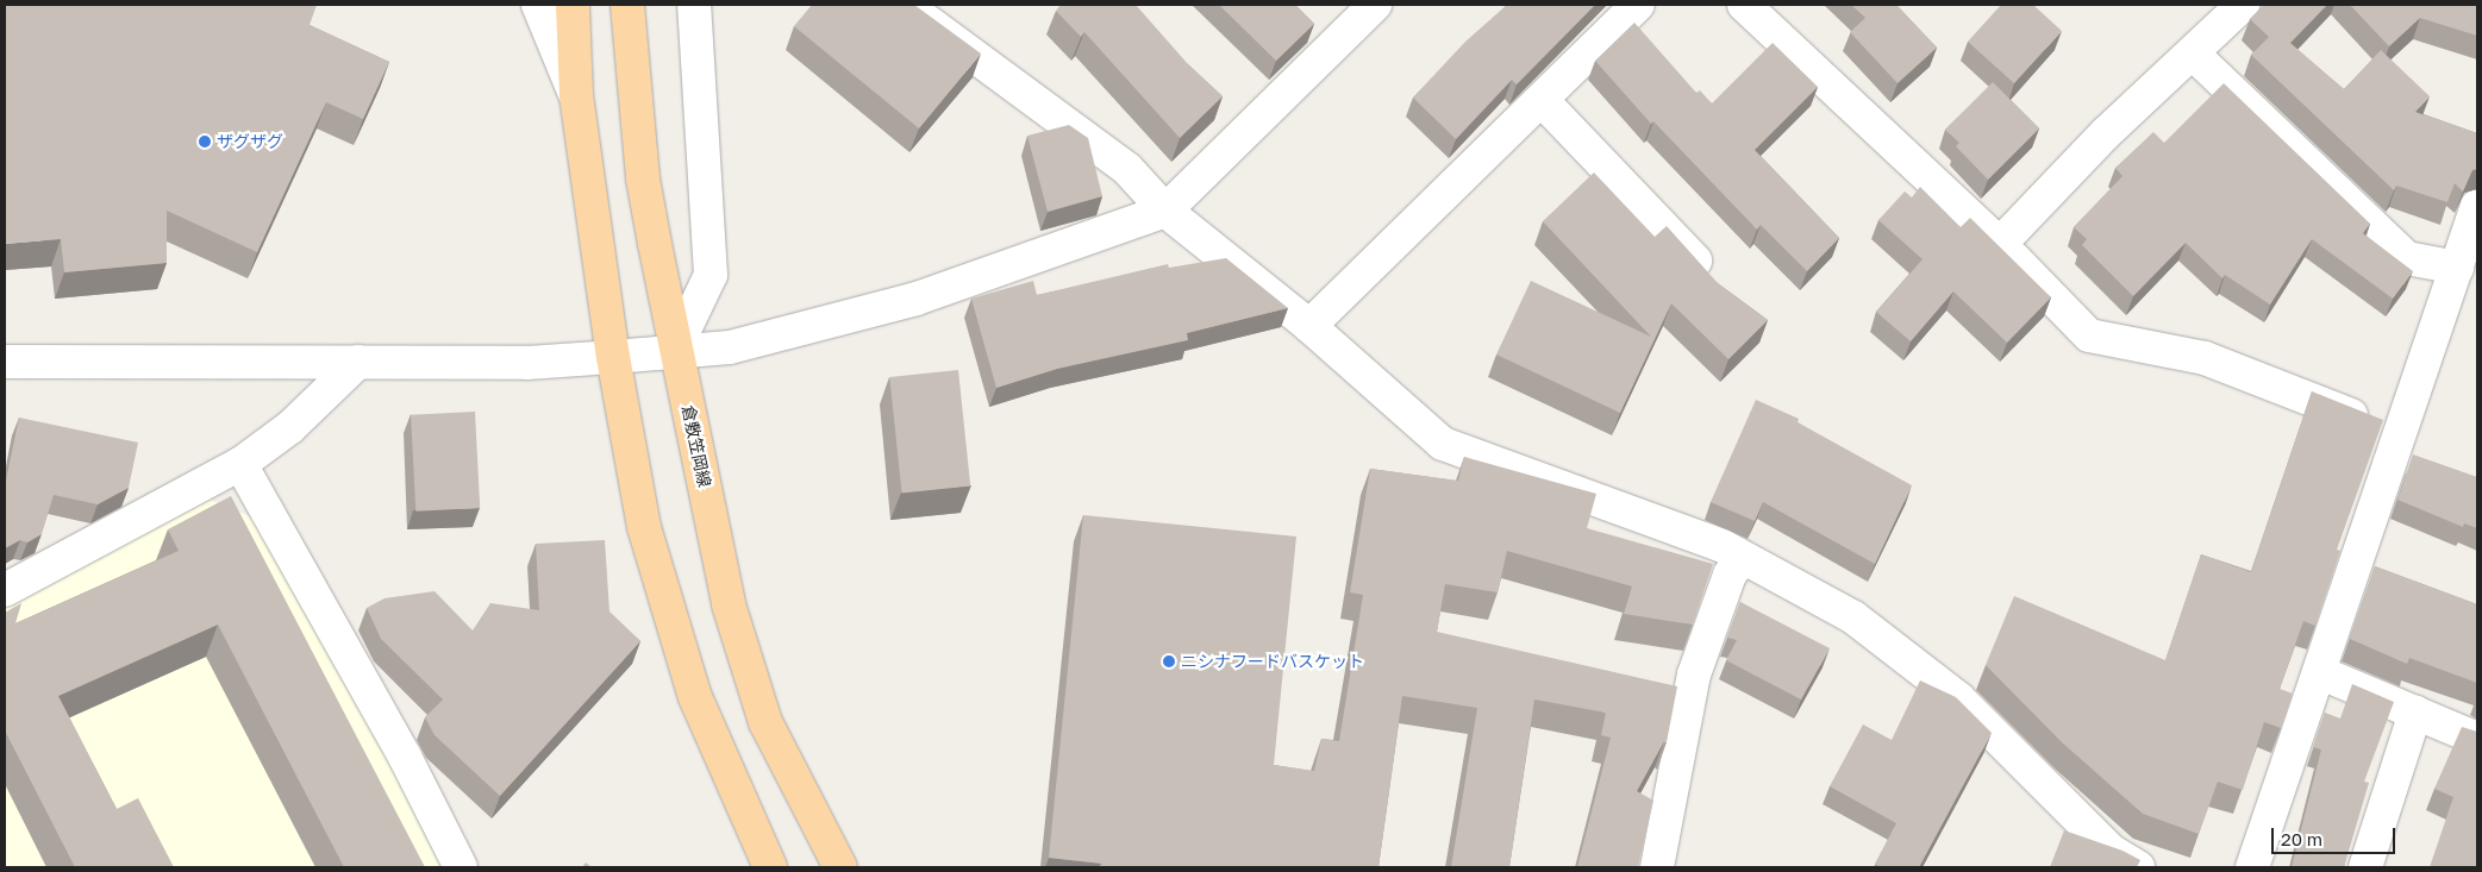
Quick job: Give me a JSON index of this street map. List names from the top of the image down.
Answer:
{
  "streets": {
    "main road": ["倉敷笠岡線"]
  },
  "places": ["ザグザグ", "ニシナフードバスケット"],
  "scale_bar": "20 m"
}
